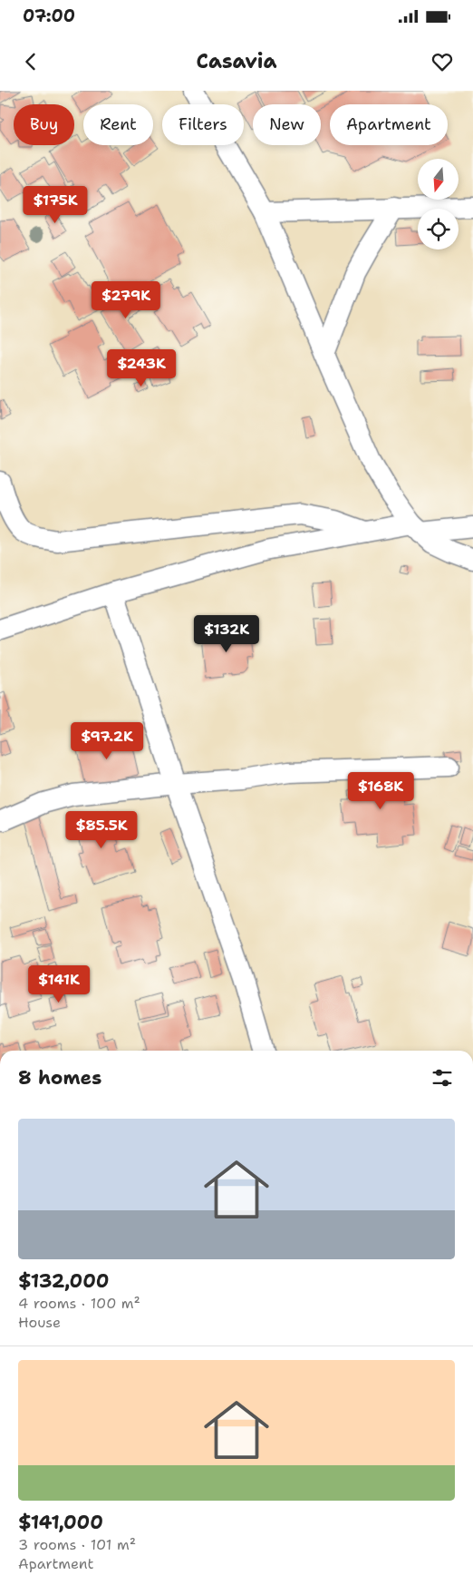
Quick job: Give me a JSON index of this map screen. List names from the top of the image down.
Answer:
{
  "north": "bottom",
  "page": {
    "status": "07:00",
    "header": "Casavia",
    "chip": [
      "Buy",
      "Rent",
      "Filters",
      "New",
      "Apartment"
    ],
    "price": [
      "$175K",
      "$279K",
      "$243K",
      "$132K",
      "$97.2K",
      "$168K",
      "$85.5K",
      "$141K"
    ],
    "heading": "8 homes",
    "list": [
      {
        "name": "$132,000",
        "note": "4 rooms · 100 m² · House"
      },
      {
        "name": "$141,000",
        "note": "3 rooms · 101 m² · Apartment"
      }
    ]
  }
}
